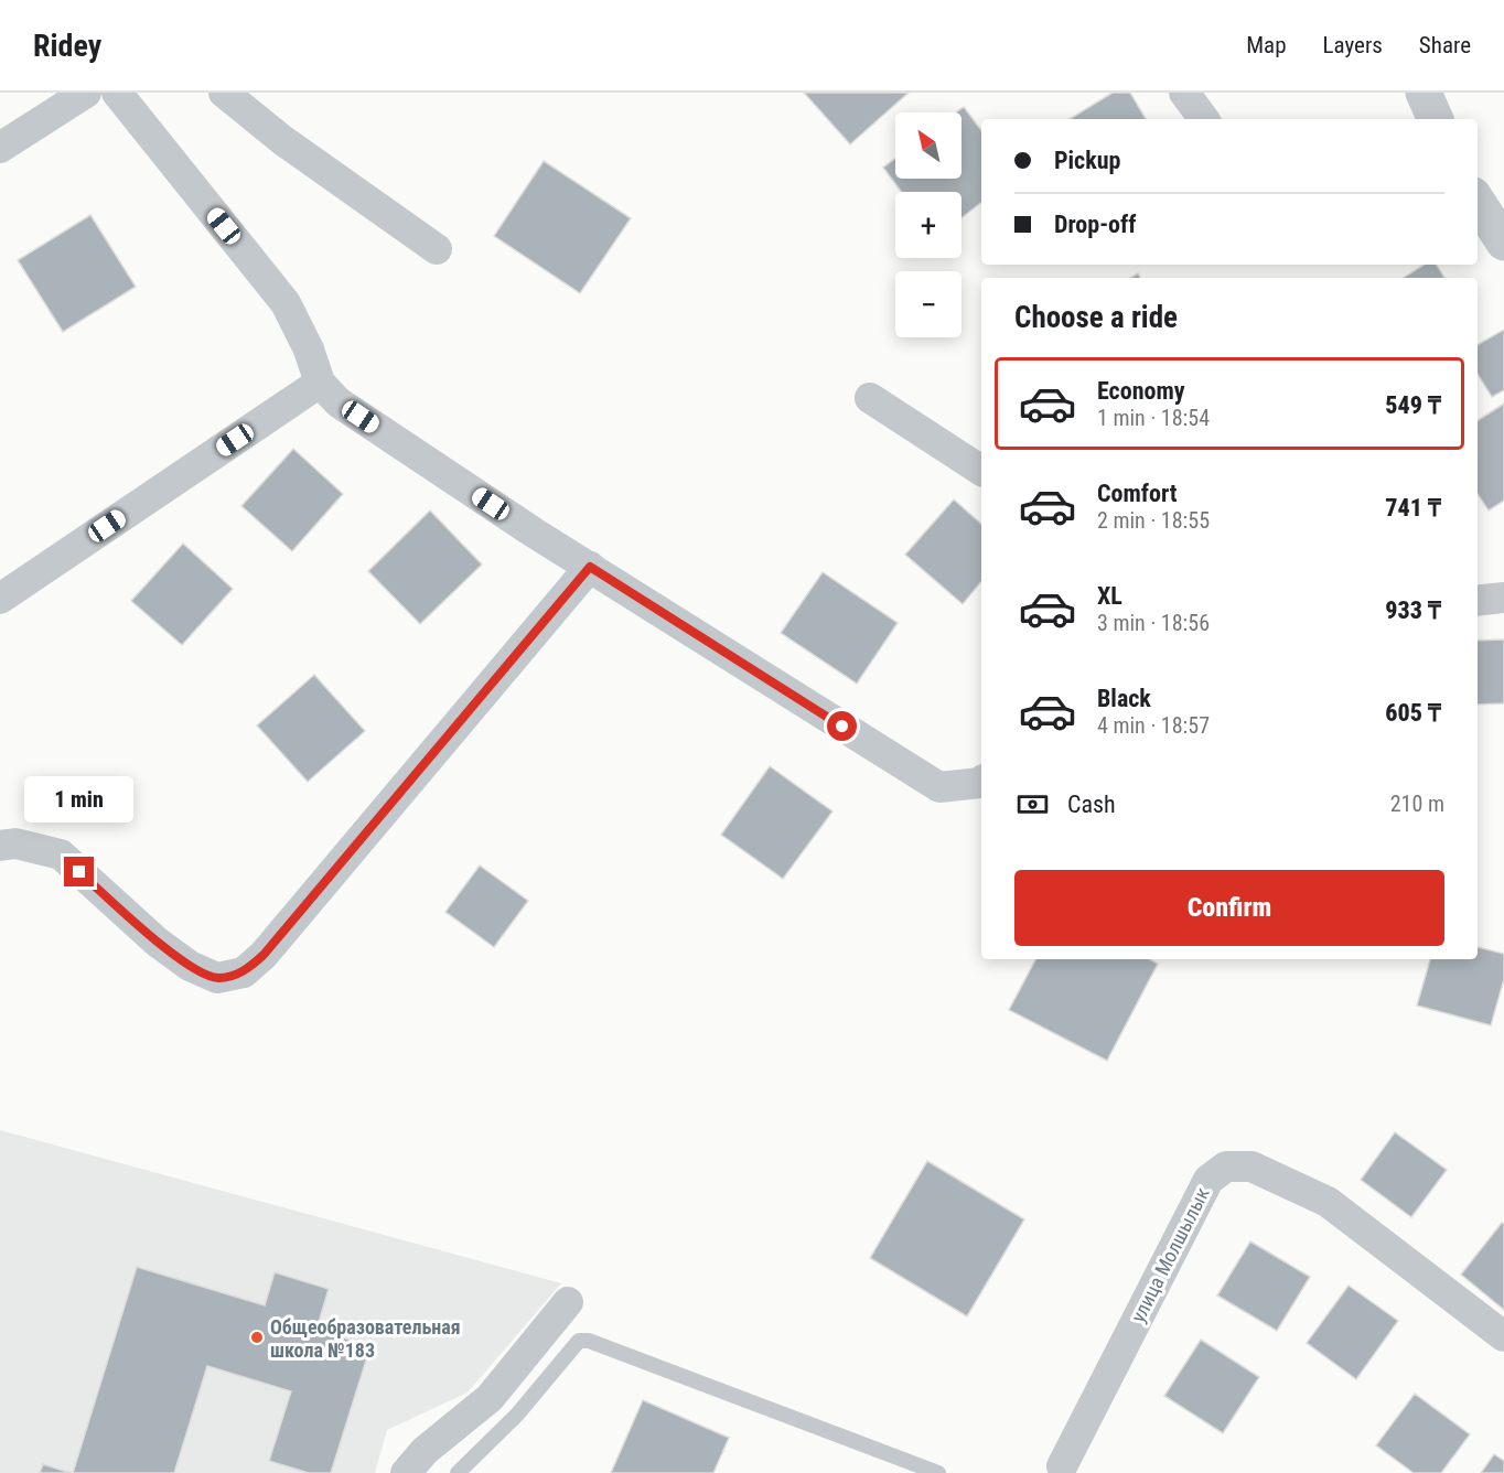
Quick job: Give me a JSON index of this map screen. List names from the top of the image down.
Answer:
{
  "streets": {
    "street": ["улица Молшылык"]
  },
  "places": ["Общеобразовательная школа №183"],
  "north": "top left",
  "page": {
    "header": "Ridey",
    "nav": ["Map", "Layers", "Share"],
    "map_buttons": ["+", "−"],
    "banner": ["Pickup", "Drop-off"],
    "heading": "Choose a ride",
    "list": [
      {
        "name": "Economy",
        "note": "1 min · 18:54",
        "value": "549 ₸"
      },
      {
        "name": "Comfort",
        "note": "2 min · 18:55",
        "value": "741 ₸"
      },
      {
        "name": "XL",
        "note": "3 min · 18:56",
        "value": "933 ₸"
      },
      {
        "name": "Black",
        "note": "4 min · 18:57",
        "value": "605 ₸"
      }
    ],
    "pay": ["Cash", "210 m"],
    "bubble": "1 min",
    "buttons": "Confirm"
  }
}
